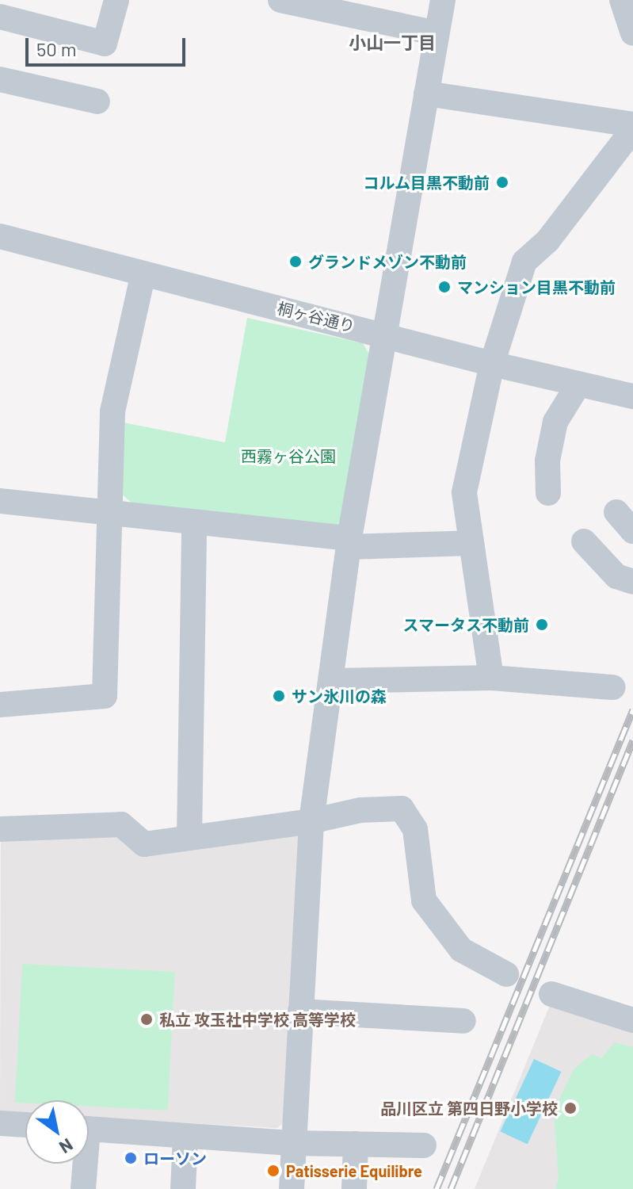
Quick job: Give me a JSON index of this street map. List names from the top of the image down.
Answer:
{
  "streets": {
    "street": ["桐ヶ谷通り"]
  },
  "districts": ["小山一丁目"],
  "parks": ["西霧ヶ谷公園"],
  "places": [
    "コルム目黒不動前",
    "グランドメゾン不動前",
    "マンション目黒不動前",
    "スマータス不動前",
    "サン氷川の森",
    "私立 攻玉社中学校 高等学校",
    "品川区立 第四日野小学校",
    "ローソン",
    "Patisserie Equilibre"
  ],
  "scale_bar": "50 m",
  "north": "bottom right"
}
